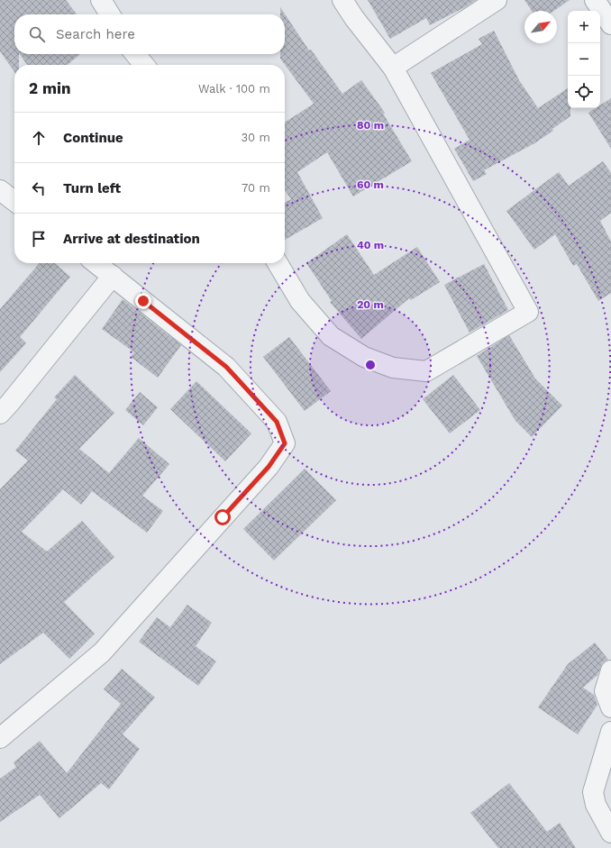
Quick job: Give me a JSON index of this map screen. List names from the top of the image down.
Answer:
{
  "north": "top right",
  "page": {
    "map_buttons": ["+", "−"],
    "search": "Search here",
    "heading": ["2 min", "Walk · 100 m"],
    "list": [
      ["Continue", "30 m"],
      ["Turn left", "70 m"],
      "Arrive at destination"
    ]
  },
  "rings": [
    "80 m",
    "60 m",
    "40 m",
    "20 m"
  ]
}
